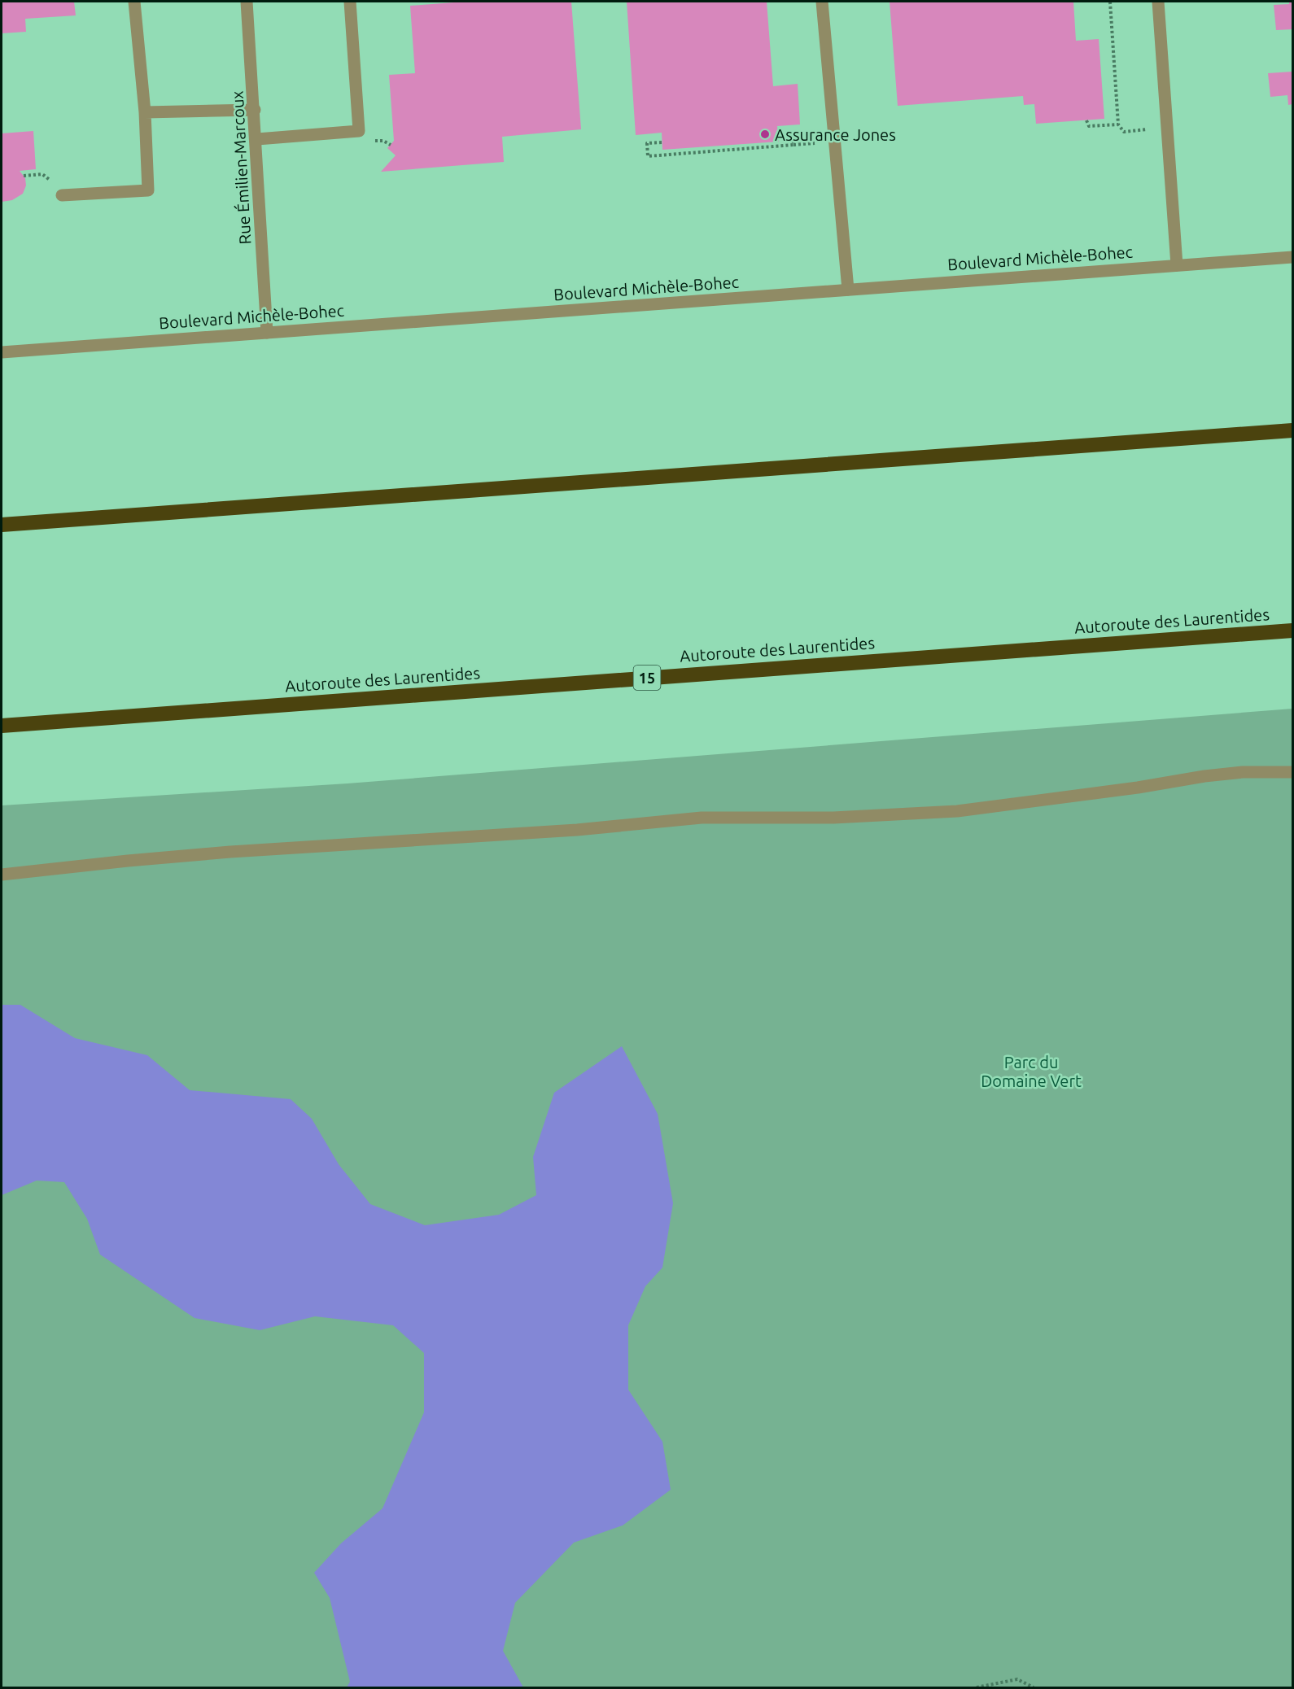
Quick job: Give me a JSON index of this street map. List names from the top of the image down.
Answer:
{
  "streets": {
    "highway": ["Autoroute des Laurentides", "15"],
    "street": ["Rue Émilien-Marcoux", "Boulevard Michèle-Bohec"]
  },
  "crossings": [
    ["Rue Émilien-Marcoux", "Boulevard Michèle-Bohec"]
  ],
  "parks": ["Parc du Domaine Vert"],
  "places": ["Assurance Jones"]
}
